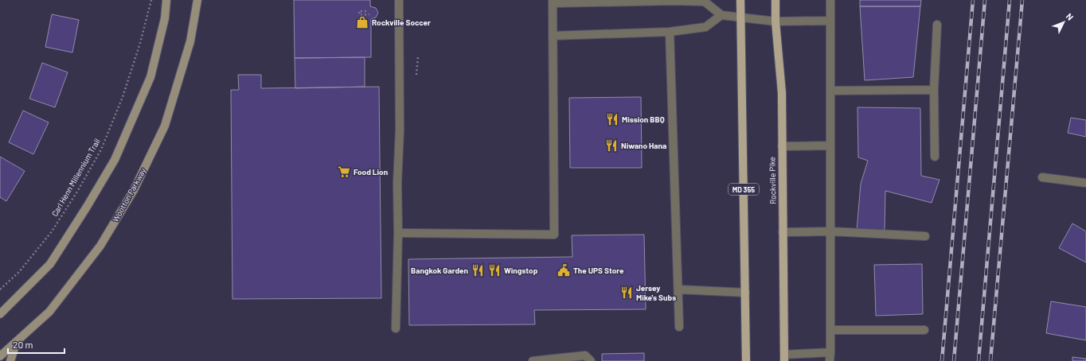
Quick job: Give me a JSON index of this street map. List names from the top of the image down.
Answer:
{
  "streets": {
    "main road": ["Rockville Pike", "MD 355", "Wootton Parkway"],
    "path": ["Carl Henn Millennium Trail"]
  },
  "places": {
    "shop": ["Rockville Soccer"],
    "restaurant": [
      "Mission BBQ",
      "Niwano Hana",
      "Bangkok Garden",
      "Wingstop",
      "Jersey Mike's Subs"
    ],
    "supermarket": ["Food Lion"],
    "public building": ["The UPS Store"]
  },
  "scale_bar": "20 m",
  "north": "top right"
}
